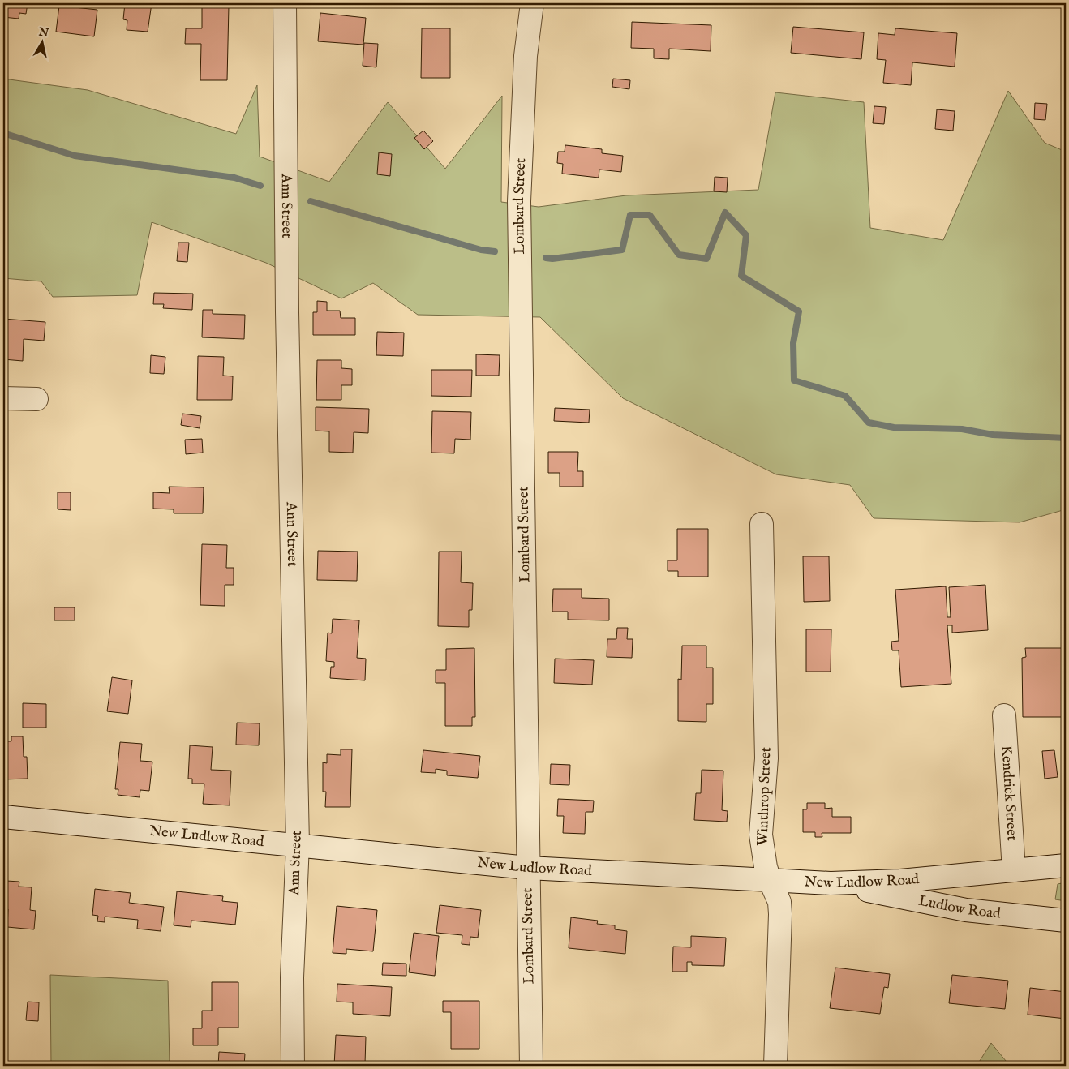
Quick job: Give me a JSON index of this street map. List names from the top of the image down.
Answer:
{
  "streets": {
    "street": [
      "Ann Street",
      "Lombard Street",
      "Kendrick Street",
      "Winthrop Street",
      "New Ludlow Road",
      "Ludlow Road"
    ]
  },
  "crossings": [
    ["Ann Street", "New Ludlow Road"],
    ["Lombard Street", "New Ludlow Road"],
    ["Kendrick Street", "New Ludlow Road"],
    ["Winthrop Street", "New Ludlow Road"],
    ["New Ludlow Road", "Ludlow Road"]
  ],
  "north": "top"
}
